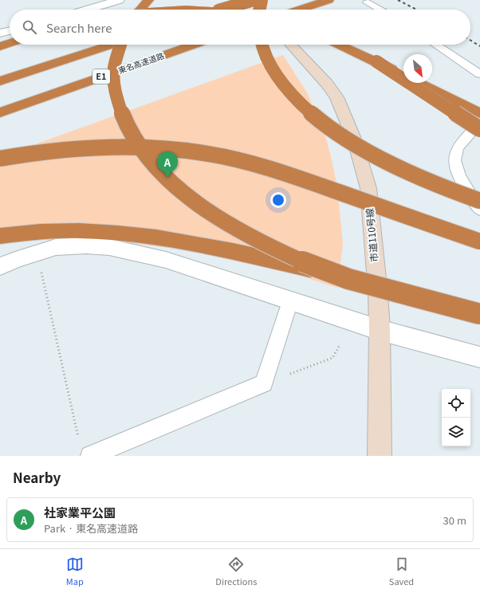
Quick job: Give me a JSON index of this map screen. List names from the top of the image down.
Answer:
{
  "streets": {
    "highway": ["東名高速道路", "E1"],
    "street": ["市道110号線"]
  },
  "north": "bottom right",
  "page": {
    "search": "Search here",
    "pins": "A",
    "heading": "Nearby",
    "list": [
      {
        "mark": "A",
        "name": "社家業平公園",
        "note": "Park · 東名高速道路",
        "value": "30 m"
      }
    ],
    "nav": ["Map", "Directions", "Saved"]
  }
}
